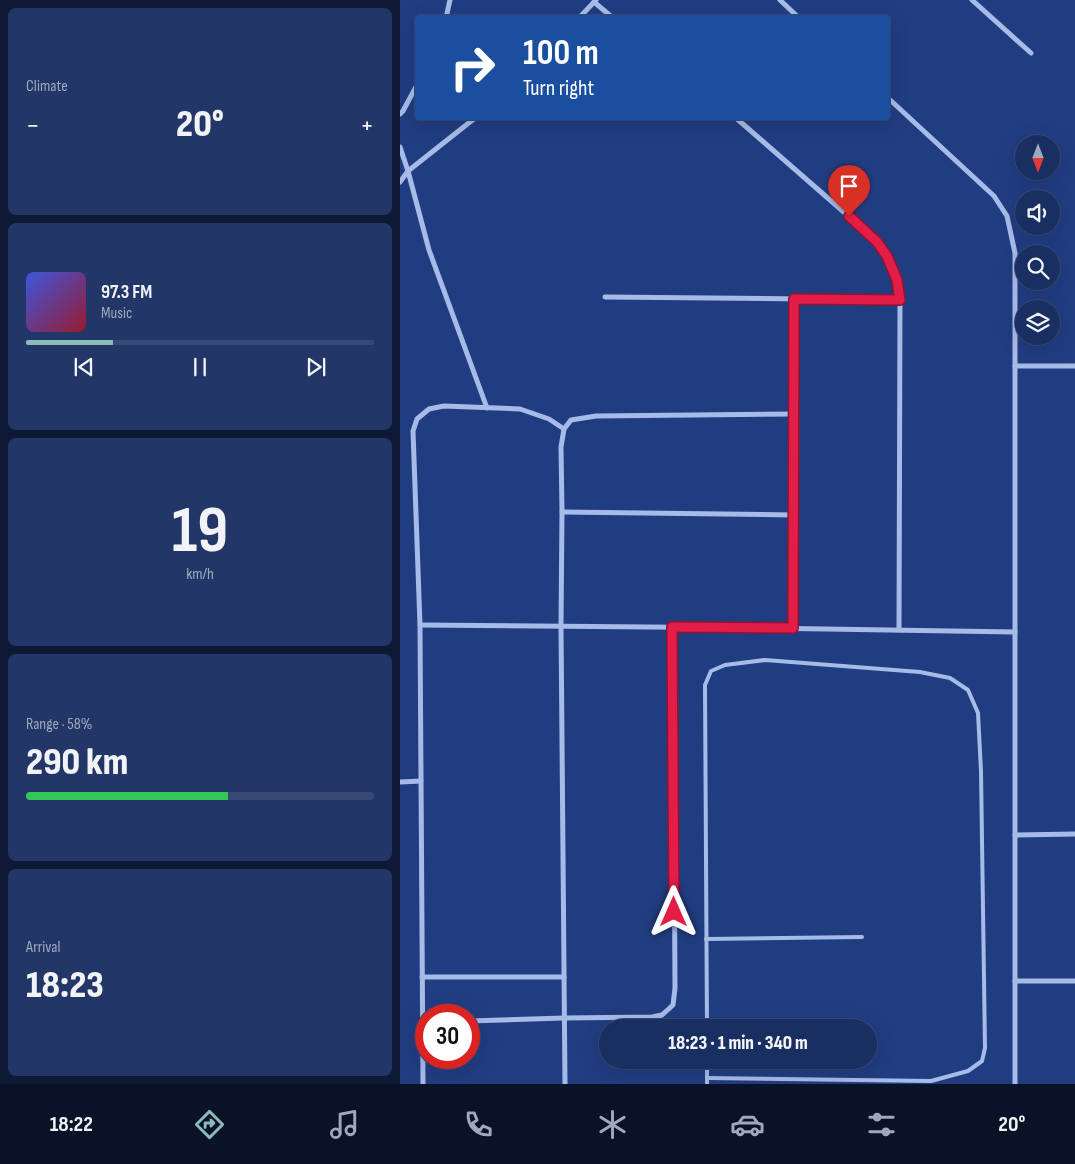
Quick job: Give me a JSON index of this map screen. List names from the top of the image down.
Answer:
{
  "north": "bottom",
  "page": {
    "tile": [
      "Climate",
      ["19", "km/h"],
      ["Range · 58%", "290 km"],
      ["Arrival", "18:23"]
    ],
    "turn": ["100 m", "Turn right"],
    "heat": ["−", "20°", "+"],
    "song": ["97.3 FM", "Music"],
    "limit": "30",
    "trip": "18:23 · 1 min · 340 m",
    "tabs": ["18:22", "20°"]
  }
}
